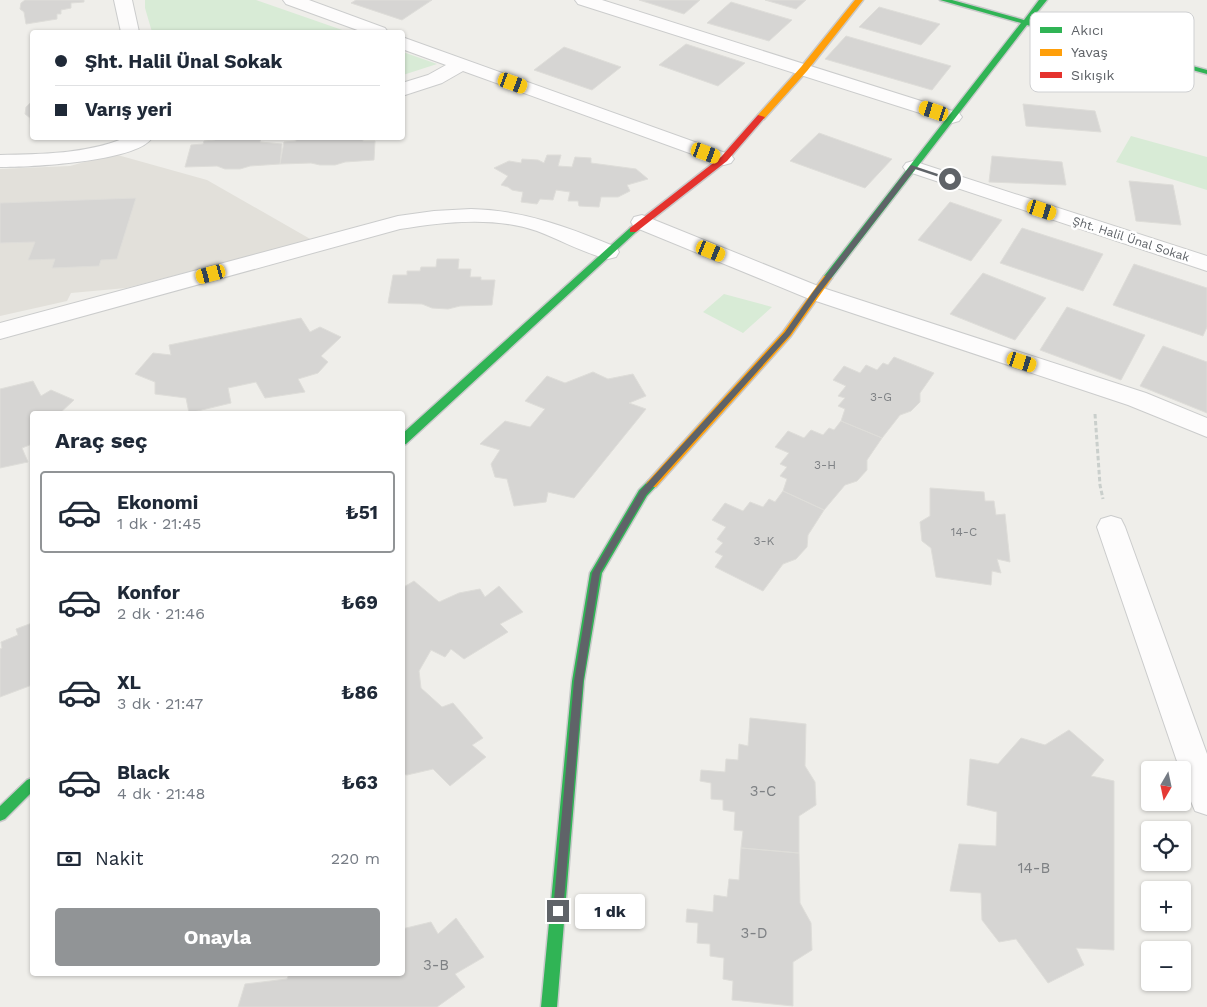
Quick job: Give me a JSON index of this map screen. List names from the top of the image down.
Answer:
{
  "streets": {
    "street": ["Şht. Halil Ünal Sokak"]
  },
  "house_numbers": [
    "3-G",
    "3-H",
    "14-C",
    "3-K",
    "3-C",
    "14-B",
    "3-D",
    "3-B"
  ],
  "legend": ["Akıcı", "Yavaş", "Sıkışık"],
  "north": "bottom",
  "page": {
    "banner": ["Şht. Halil Ünal Sokak", "Varış yeri"],
    "heading": "Araç seç",
    "list": [
      {
        "name": "Ekonomi",
        "note": "1 dk · 21:45",
        "value": "₺51"
      },
      {
        "name": "Konfor",
        "note": "2 dk · 21:46",
        "value": "₺69"
      },
      {
        "name": "XL",
        "note": "3 dk · 21:47",
        "value": "₺86"
      },
      {
        "name": "Black",
        "note": "4 dk · 21:48",
        "value": "₺63"
      }
    ],
    "map_buttons": ["+", "−"],
    "pay": ["Nakit", "220 m"],
    "bubble": "1 dk",
    "buttons": "Onayla"
  }
}
